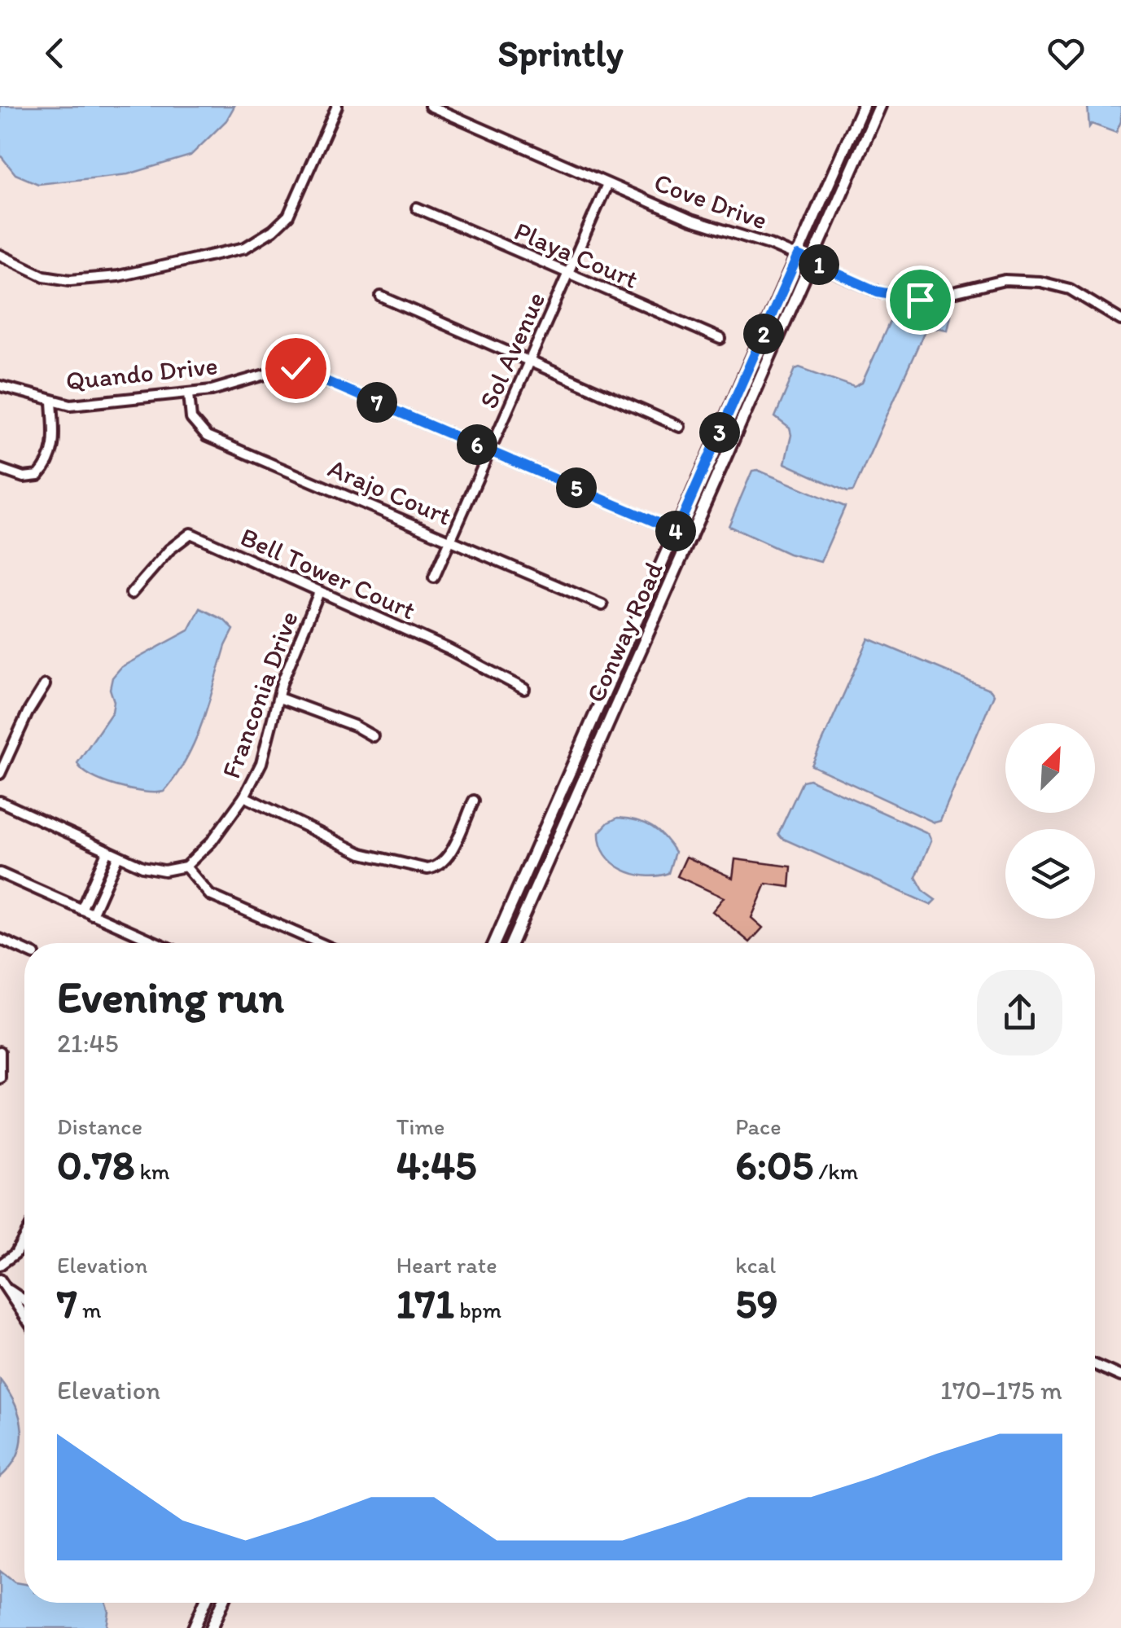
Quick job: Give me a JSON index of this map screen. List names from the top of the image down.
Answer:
{
  "streets": {
    "main road": ["Conway Road"],
    "street": [
      "Cove Drive",
      "Playa Court",
      "Sol Avenue",
      "Quando Drive",
      "Arajo Court",
      "Bell Tower Court",
      "Franconia Drive"
    ]
  },
  "crossings": [
    ["Cove Drive", "Sol Avenue"],
    ["Cove Drive", "Conway Road"],
    ["Playa Court", "Sol Avenue"],
    ["Sol Avenue", "Quando Drive"],
    ["Sol Avenue", "Arajo Court"],
    ["Quando Drive", "Arajo Court"],
    ["Quando Drive", "Conway Road"],
    ["Bell Tower Court", "Franconia Drive"]
  ],
  "north": "top right",
  "page": {
    "header": "Sprintly",
    "pins": [
      "1",
      "2",
      "7",
      "3",
      "6",
      "5",
      "4"
    ],
    "heading": ["Evening run", "21:45"],
    "stats": [
      ["Distance", "0.78 km"],
      ["Time", "4:45"],
      ["Pace", "6:05 /km"],
      ["Elevation", "7 m"],
      ["Heart rate", "171 bpm"],
      ["kcal", "59"]
    ],
    "chart": ["Elevation", "170–175 m"]
  }
}
